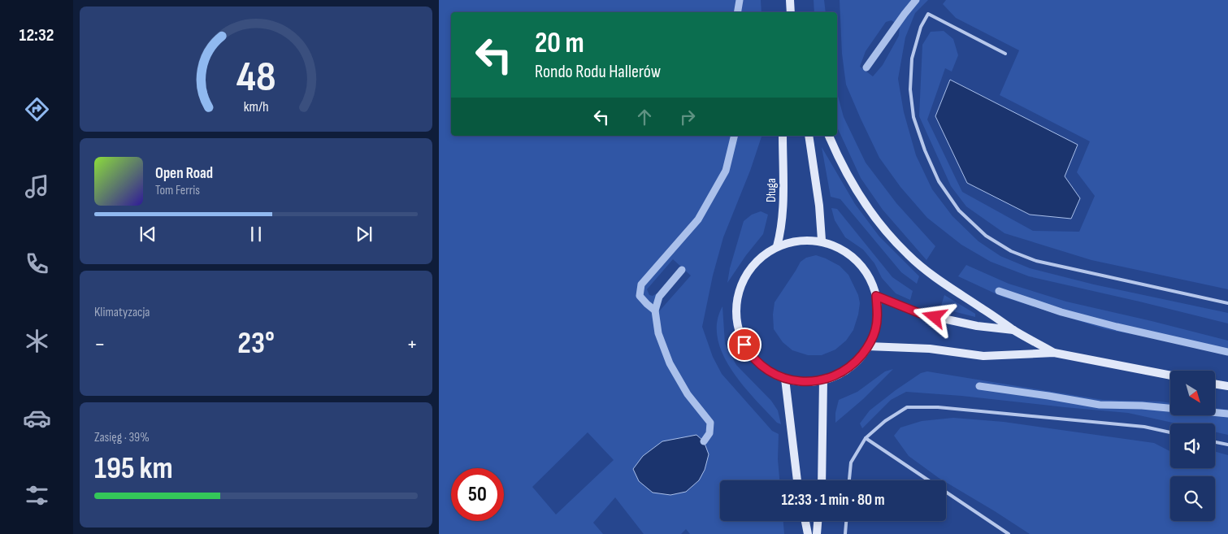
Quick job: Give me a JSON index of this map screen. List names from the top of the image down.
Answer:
{
  "streets": {
    "main road": ["Długa"]
  },
  "north": "bottom right",
  "page": {
    "tabs": "12:32",
    "turn": ["20 m", "Rondo Rodu Hallerów"],
    "song": ["Open Road", "Tom Ferris"],
    "tile": [
      "Klimatyzacja",
      ["Zasięg · 39%", "195 km"]
    ],
    "heat": ["−", "23°", "+"],
    "limit": "50",
    "trip": "12:33 · 1 min · 80 m",
    "gauge": ["48", "km/h"]
  }
}
